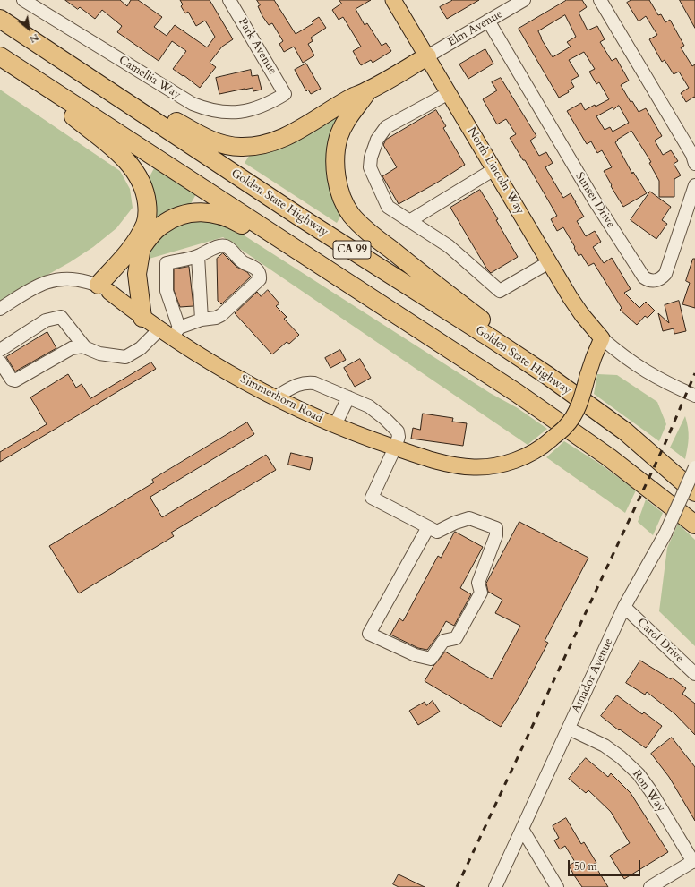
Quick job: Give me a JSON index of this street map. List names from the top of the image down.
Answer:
{
  "streets": {
    "highway": ["Golden State Highway", "CA 99"],
    "main road": ["North Lincoln Way", "Simmerhorn Road"],
    "street": [
      "Elm Avenue",
      "Park Avenue",
      "Camellia Way",
      "Sunset Drive",
      "Carol Drive",
      "Amador Avenue",
      "Ron Way"
    ]
  },
  "crossings": [
    ["Elm Avenue", "North Lincoln Way"],
    ["Elm Avenue", "Sunset Drive"],
    ["Park Avenue", "Camellia Way"],
    ["North Lincoln Way", "Simmerhorn Road"],
    ["Carol Drive", "Amador Avenue"],
    ["Amador Avenue", "Ron Way"]
  ],
  "scale_bar": "50 m",
  "north": "bottom right"
}
